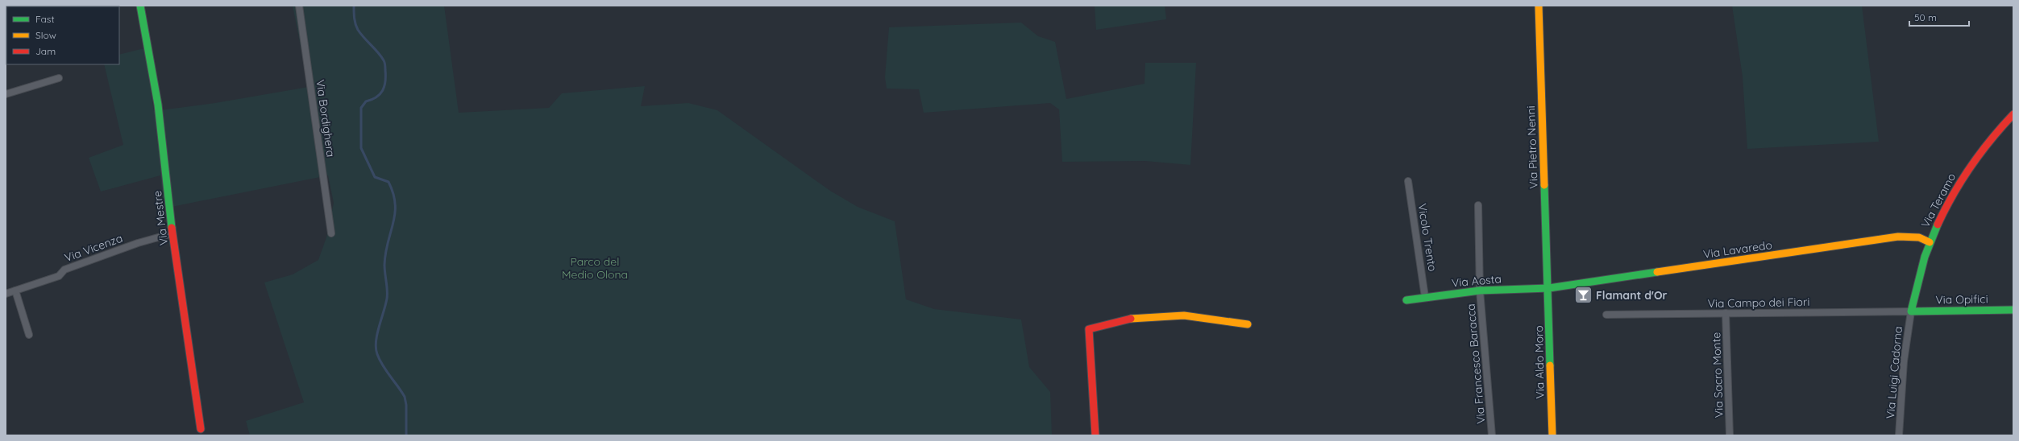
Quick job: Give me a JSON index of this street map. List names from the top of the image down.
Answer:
{
  "streets": {
    "street": [
      "Via Bordighera",
      "Via Pietro Nenni",
      "Via Teramo",
      "Via Mestre",
      "Vicolo Trento",
      "Via Vicenza",
      "Via Lavaredo",
      "Via Aosta",
      "Via Opifici",
      "Via Campo dei Fiori",
      "Via Aldo Moro",
      "Via Francesco Baracca",
      "Via Luigi Cadorna",
      "Via Sacro Monte"
    ]
  },
  "crossings": [
    ["Via Pietro Nenni", "Via Lavaredo"],
    ["Via Pietro Nenni", "Via Aosta"],
    ["Via Pietro Nenni", "Via Aldo Moro"],
    ["Via Teramo", "Via Lavaredo"],
    ["Via Teramo", "Via Opifici"],
    ["Via Teramo", "Via Campo dei Fiori"],
    ["Via Teramo", "Via Luigi Cadorna"],
    ["Via Mestre", "Via Vicenza"],
    ["Vicolo Trento", "Via Aosta"],
    ["Via Lavaredo", "Via Aosta"],
    ["Via Lavaredo", "Via Aldo Moro"],
    ["Via Aosta", "Via Aldo Moro"],
    ["Via Aosta", "Via Francesco Baracca"],
    ["Via Opifici", "Via Campo dei Fiori"],
    ["Via Opifici", "Via Luigi Cadorna"],
    ["Via Campo dei Fiori", "Via Luigi Cadorna"],
    ["Via Campo dei Fiori", "Via Sacro Monte"]
  ],
  "parks": ["Parco del Medio Olona"],
  "places": {
    "bar": ["Flamant d'Or"]
  },
  "legend": ["Fast", "Slow", "Jam"],
  "scale_bar": "50 m"
}
